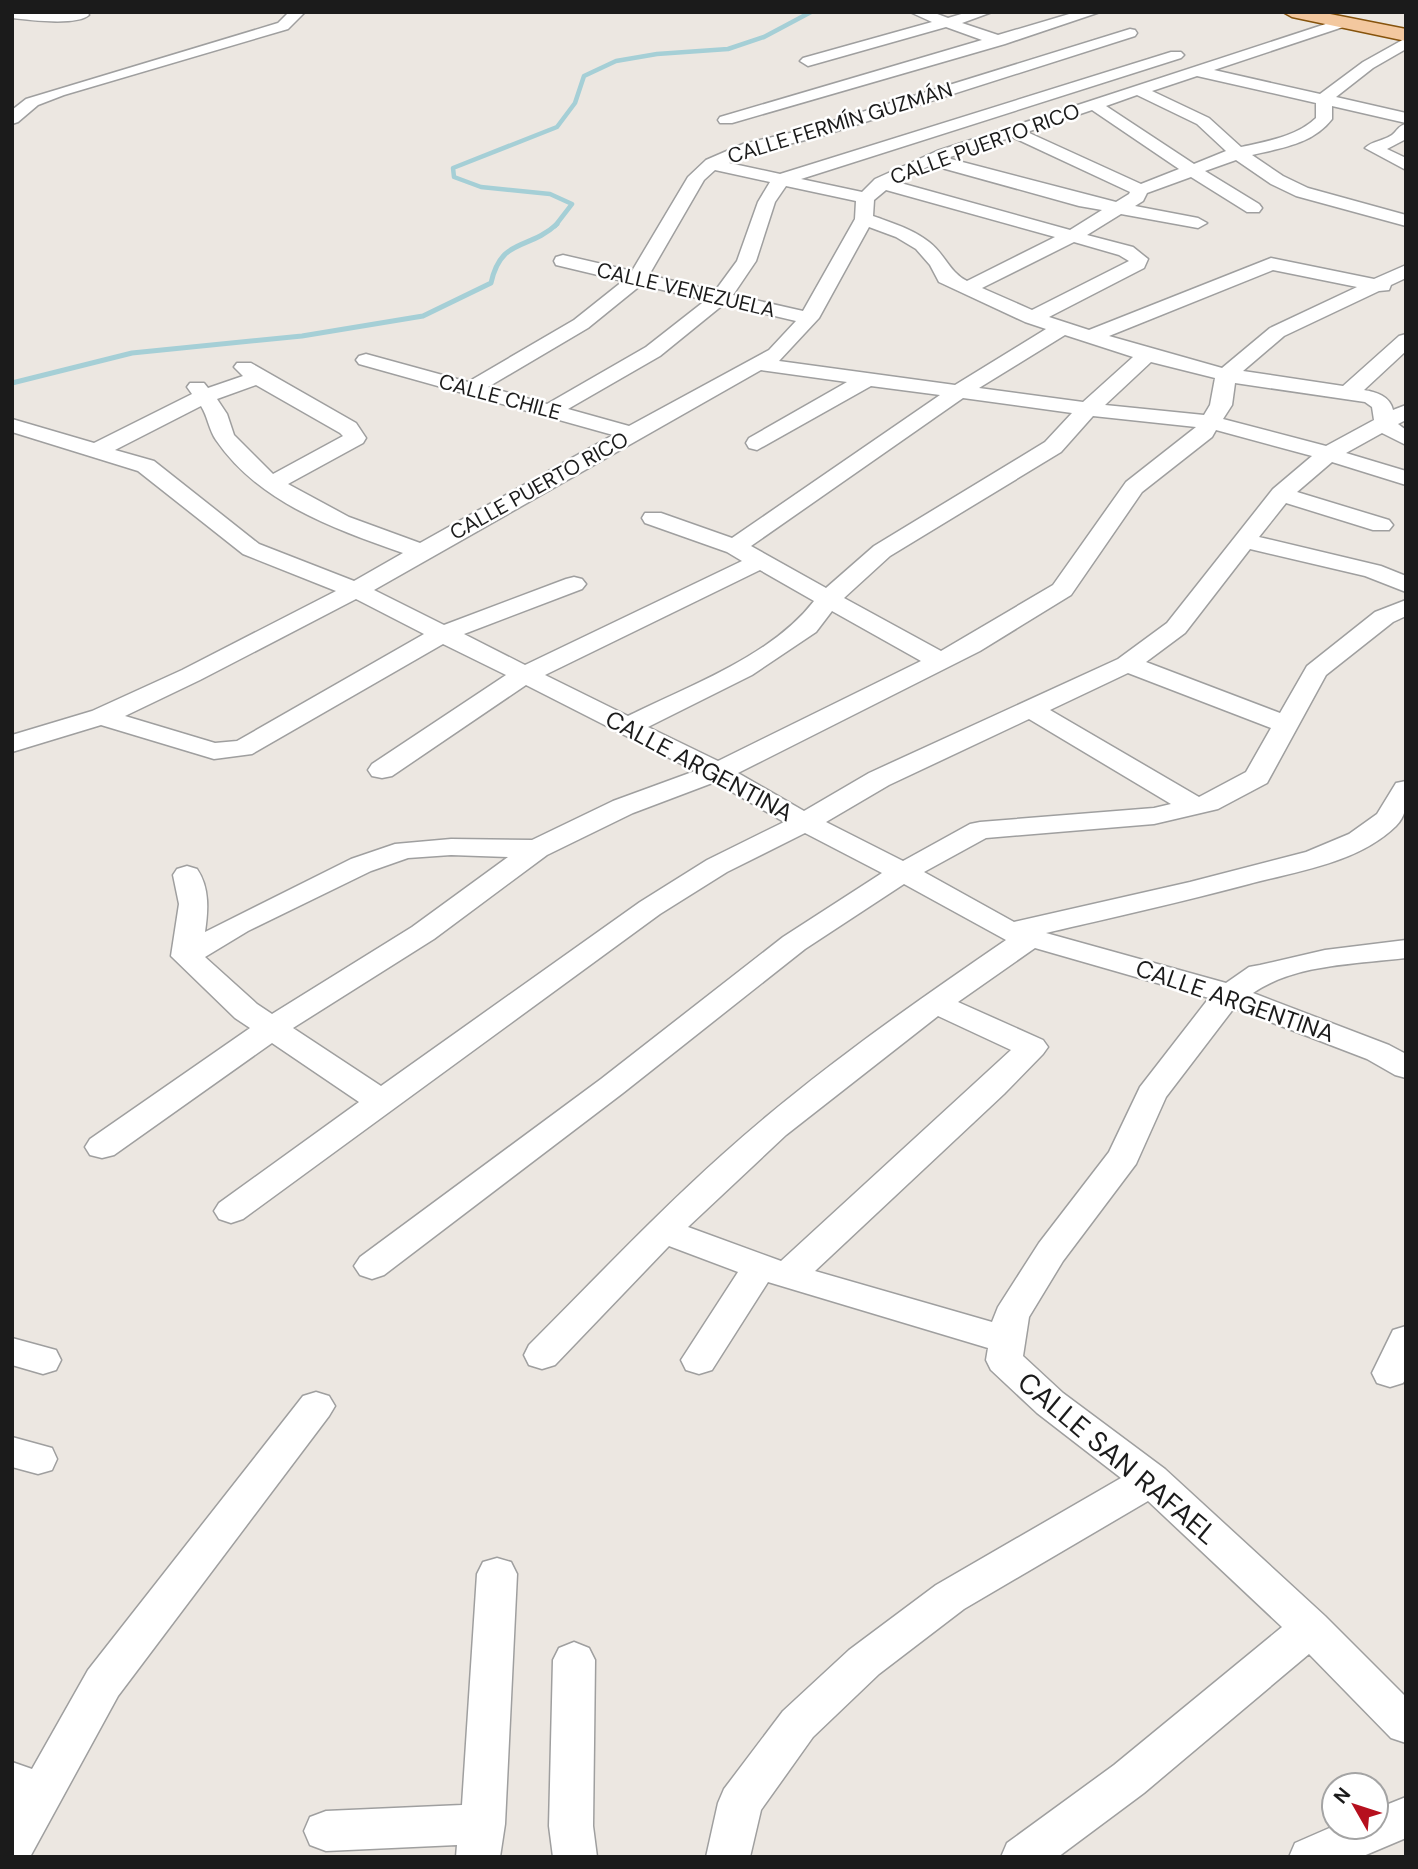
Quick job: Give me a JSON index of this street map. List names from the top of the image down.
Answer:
{
  "streets": {
    "street": [
      "CALLE FERMÍN GUZMÁN",
      "CALLE PUERTO RICO",
      "CALLE VENEZUELA",
      "CALLE CHILE",
      "CALLE ARGENTINA",
      "CALLE SAN RAFAEL"
    ]
  },
  "crossings": [
    ["CALLE FERMÍN GUZMÁN", "CALLE VENEZUELA"],
    ["CALLE FERMÍN GUZMÁN", "CALLE CHILE"],
    ["CALLE PUERTO RICO", "CALLE VENEZUELA"],
    ["CALLE PUERTO RICO", "CALLE CHILE"],
    ["CALLE PUERTO RICO", "CALLE ARGENTINA"],
    ["CALLE ARGENTINA", "CALLE SAN RAFAEL"]
  ],
  "north": "top left"
}
